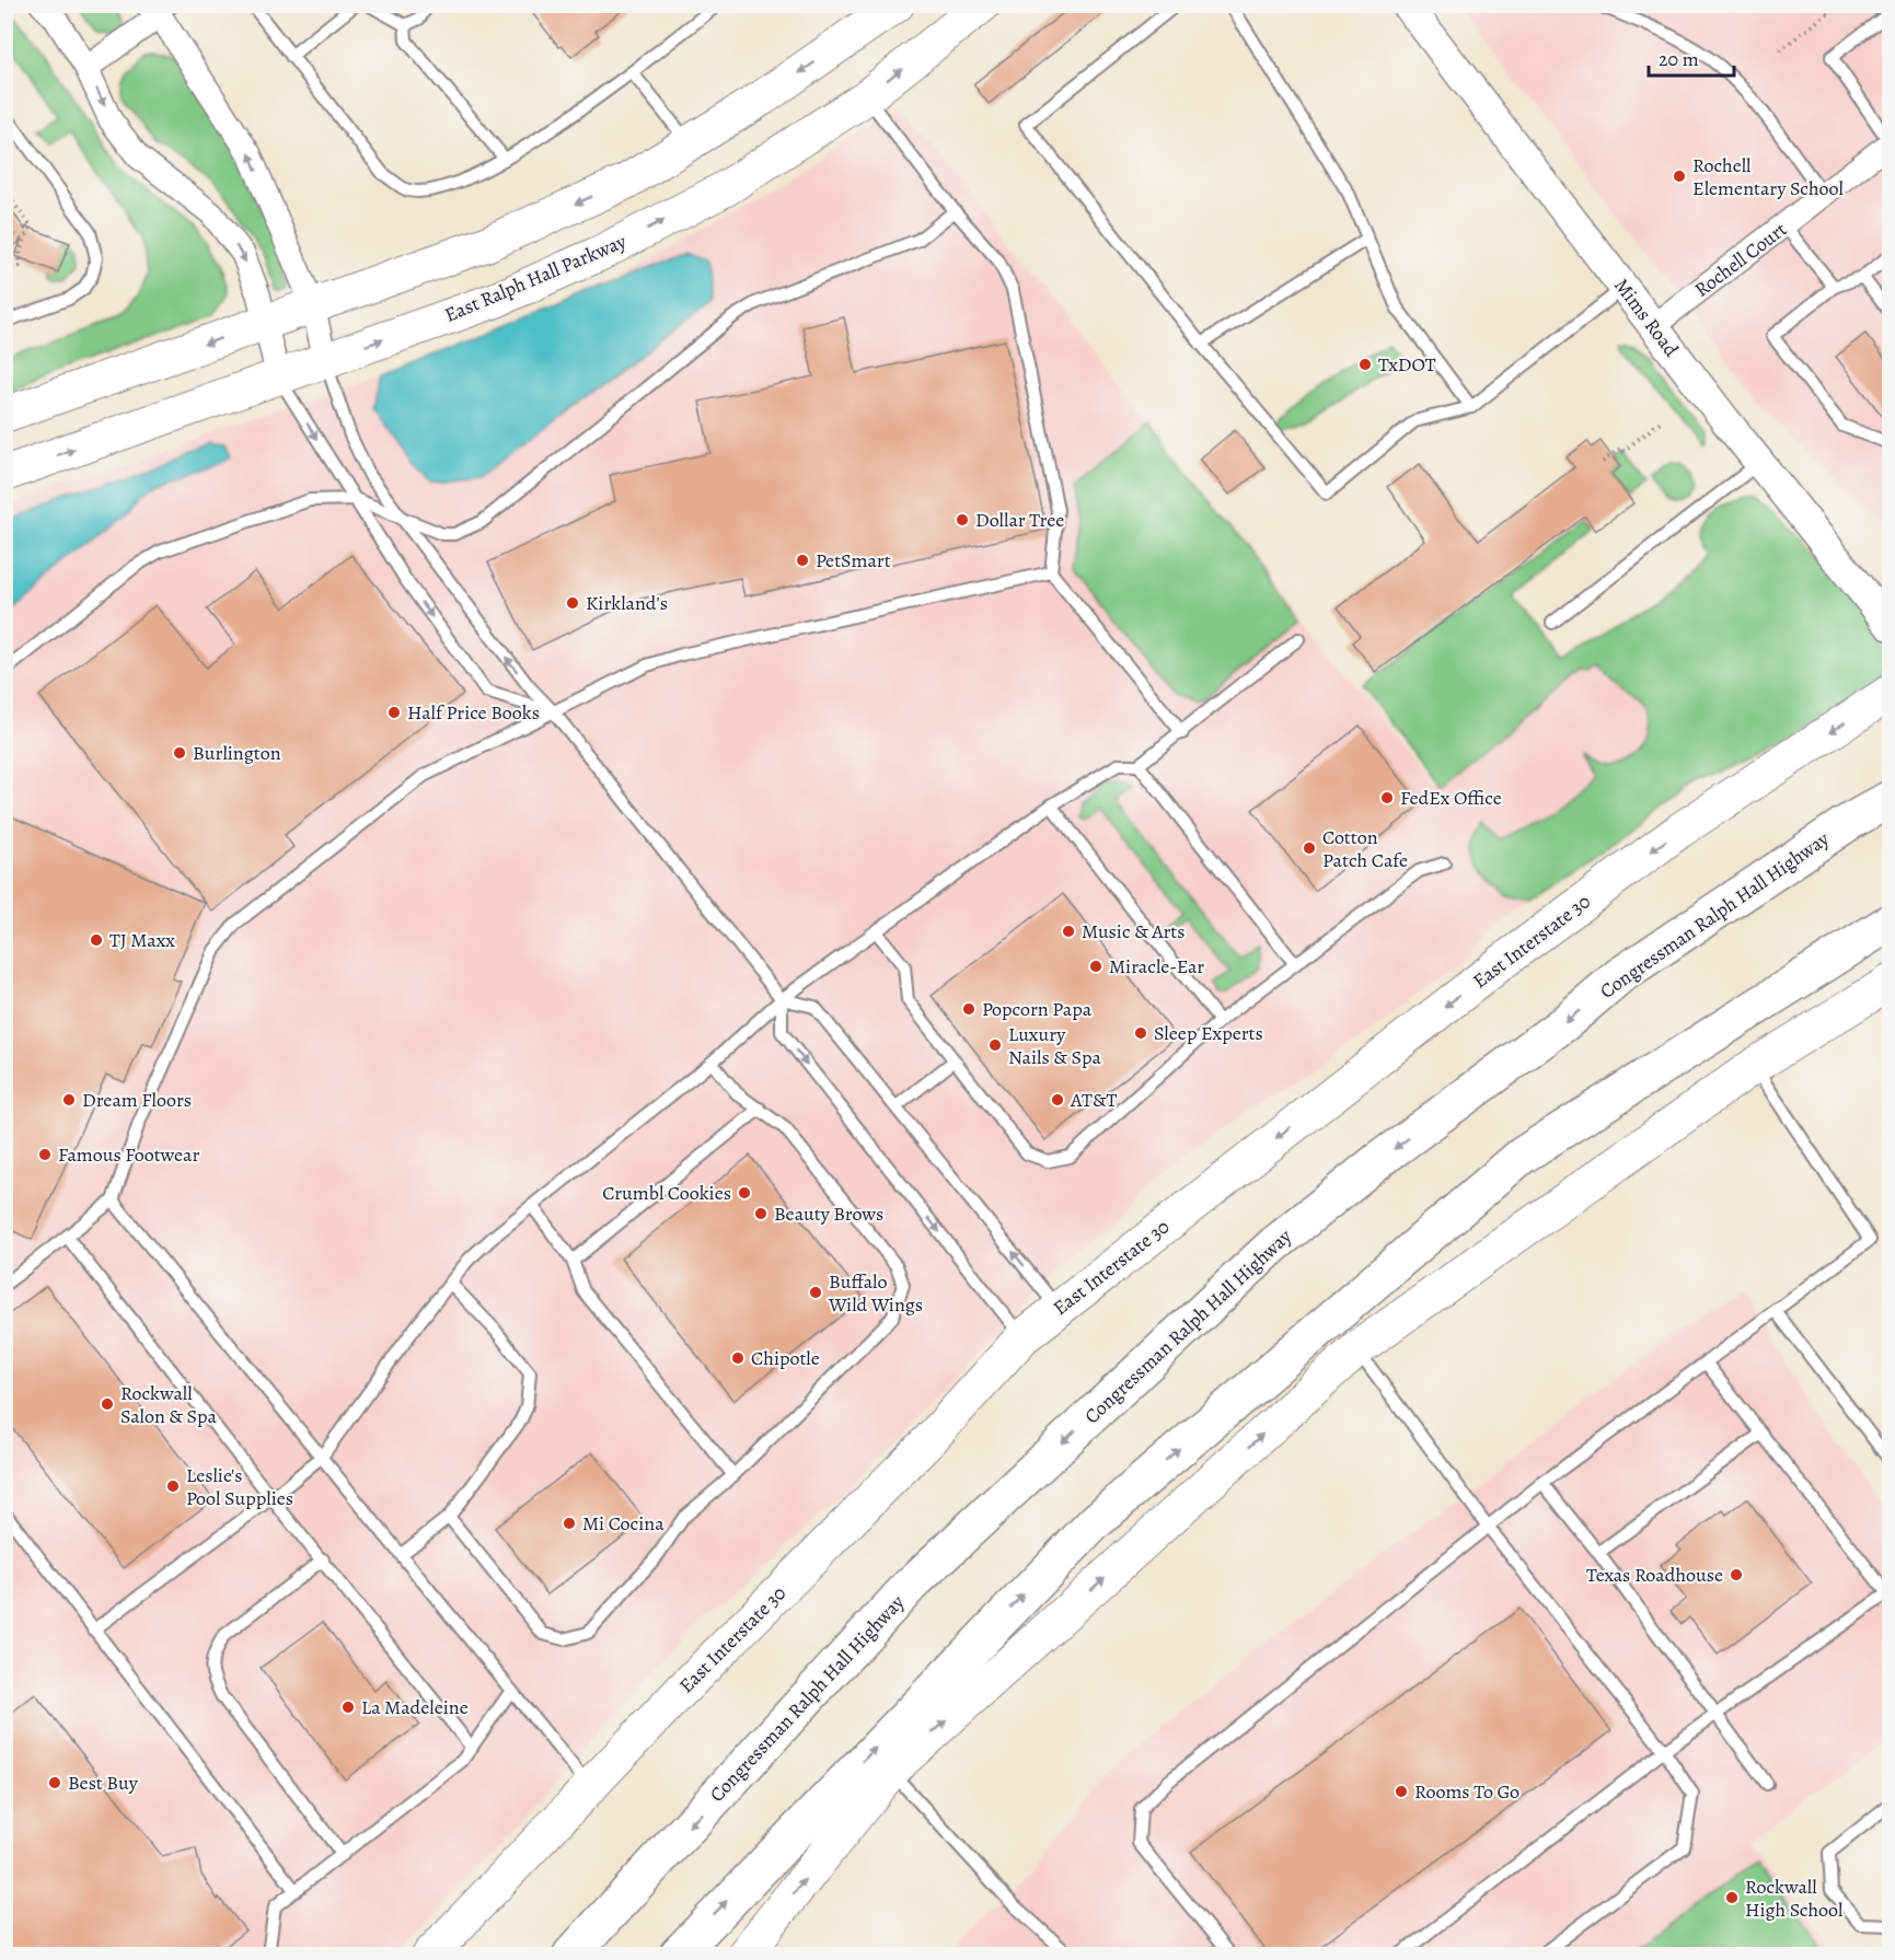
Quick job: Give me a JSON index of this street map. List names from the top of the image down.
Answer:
{
  "streets": {
    "highway": ["Congressman Ralph Hall Highway"],
    "main road": ["East Ralph Hall Parkway", "East Interstate 30"],
    "street": ["Rochell Court", "Mims Road"]
  },
  "crossings": [
    ["Rochell Court", "Mims Road"]
  ],
  "places": [
    "Rochell Elementary School",
    "TxDOT",
    "Dollar Tree",
    "PetSmart",
    "Kirkland's",
    "Half Price Books",
    "Burlington",
    "FedEx Office",
    "Cotton Patch Cafe",
    "Music & Arts",
    "TJ Maxx",
    "Miracle-Ear",
    "Popcorn Papa",
    "Sleep Experts",
    "Luxury Nails & Spa",
    "Dream Floors",
    "AT&T",
    "Famous Footwear",
    "Crumbl Cookies",
    "Beauty Brows",
    "Buffalo Wild Wings",
    "Chipotle",
    "Rockwall Salon & Spa",
    "Leslie's Pool Supplies",
    "Mi Cocina",
    "Texas Roadhouse",
    "La Madeleine",
    "Best Buy",
    "Rooms To Go",
    "Rockwall High School"
  ],
  "scale_bar": "20 m"
}
